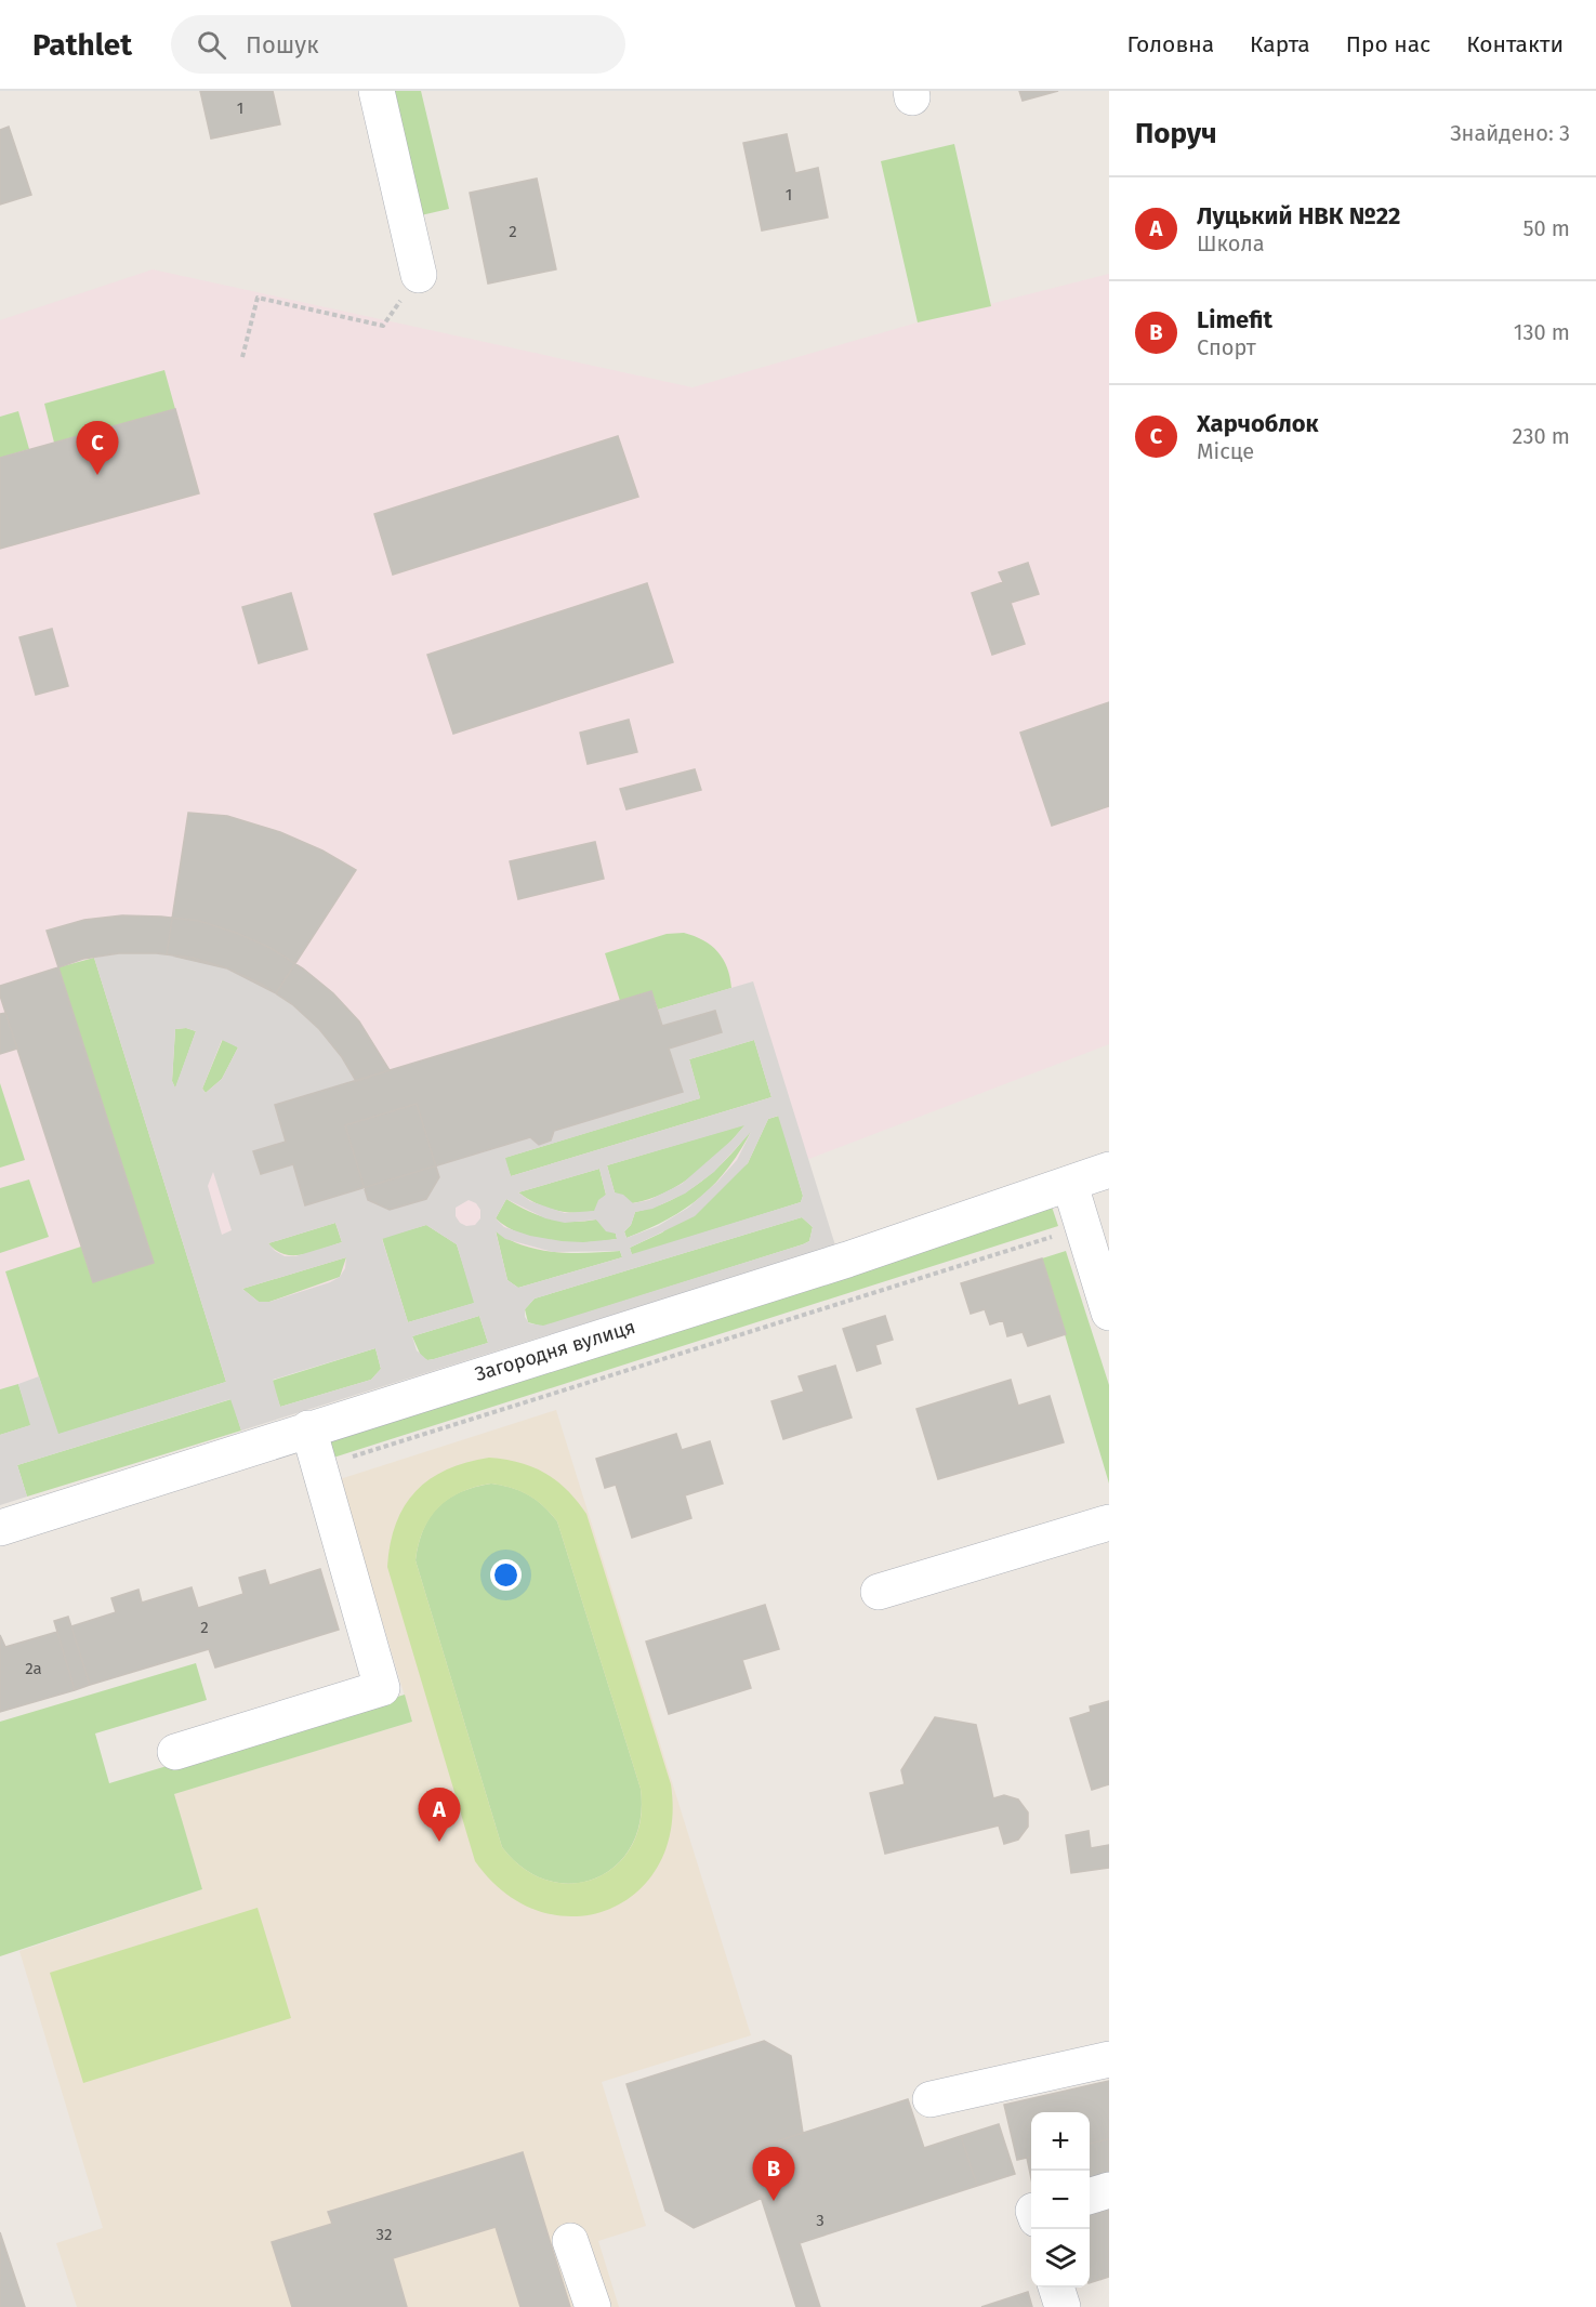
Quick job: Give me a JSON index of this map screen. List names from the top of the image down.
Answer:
{
  "streets": {
    "street": ["Загородня вулиця"]
  },
  "house_numbers": [
    "1",
    "1",
    "2",
    "2",
    "2а",
    "3",
    "32"
  ],
  "page": {
    "header": "Pathlet",
    "search": "Пошук",
    "nav": [
      "Головна",
      "Карта",
      "Про нас",
      "Контакти"
    ],
    "heading": ["Поруч", "Знайдено: 3"],
    "list": [
      {
        "mark": "A",
        "name": "Луцький НВК №22",
        "note": "Школа",
        "value": "50 m"
      },
      {
        "mark": "B",
        "name": "Limefit",
        "note": "Спорт",
        "value": "130 m"
      },
      {
        "mark": "C",
        "name": "Харчоблок",
        "note": "Місце",
        "value": "230 m"
      }
    ],
    "pins": ["C", "A", "B"],
    "map_buttons": ["+", "−"]
  }
}
